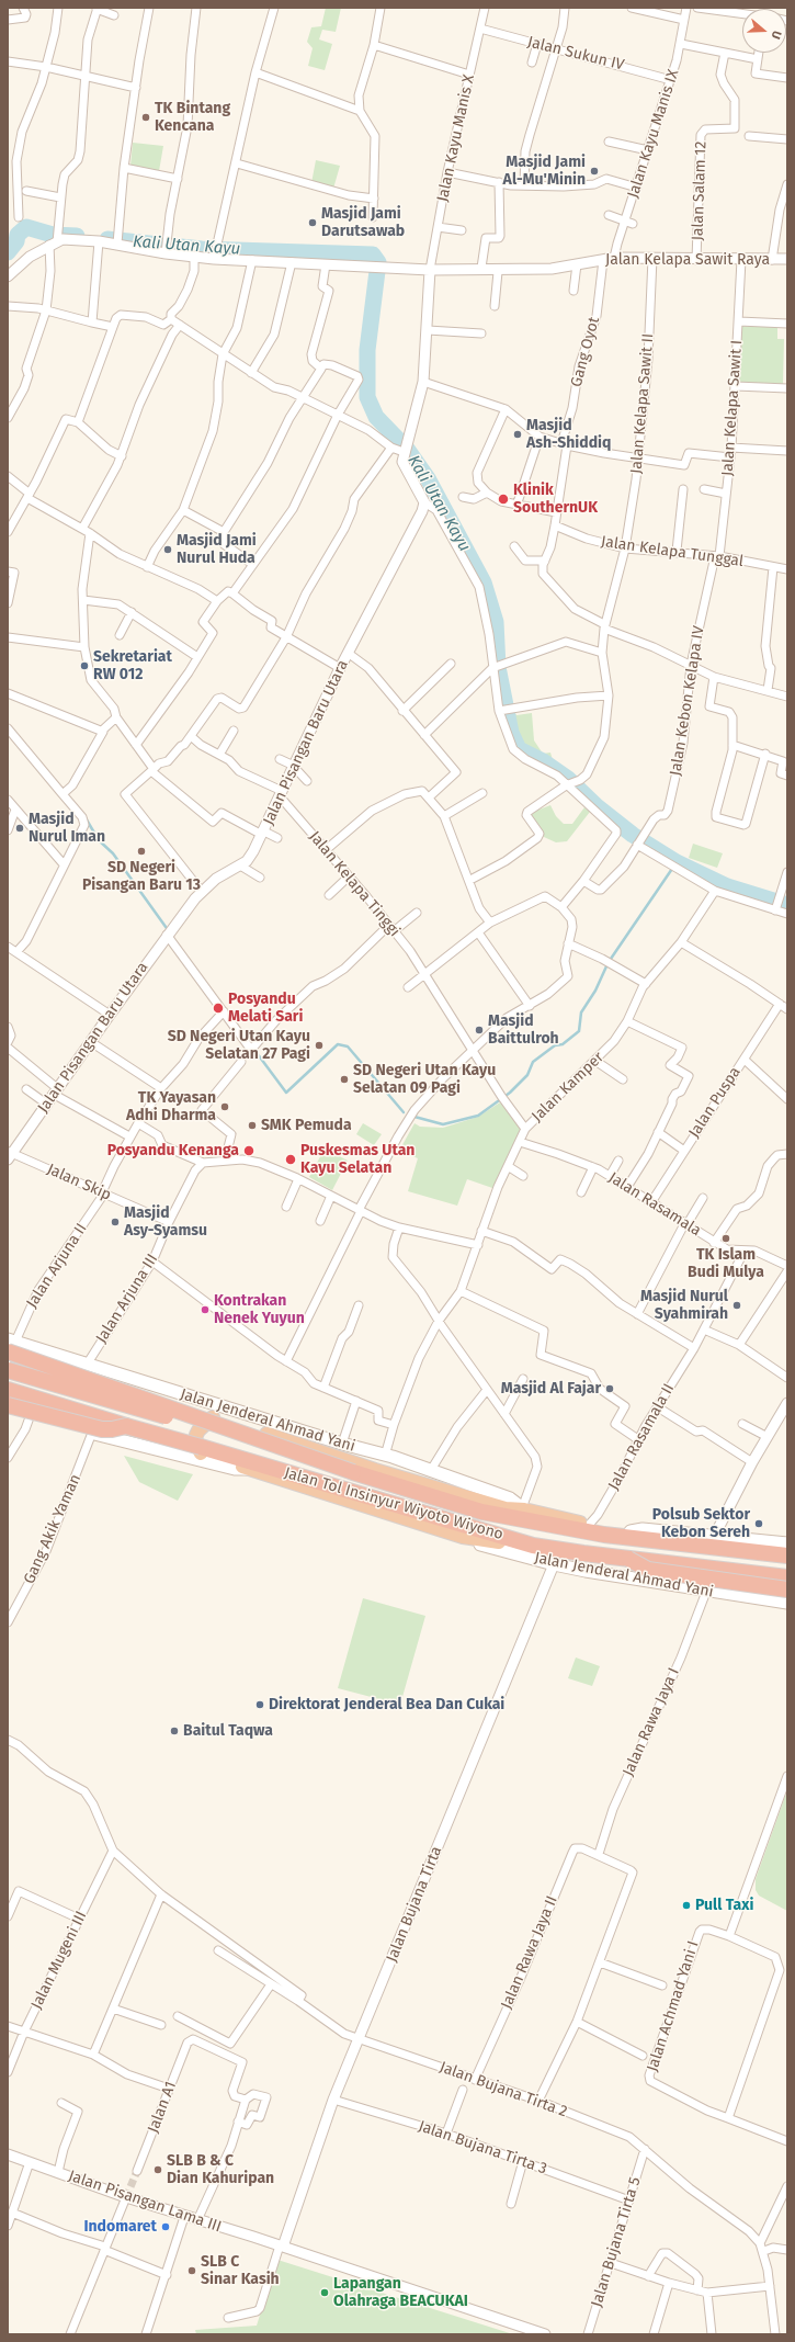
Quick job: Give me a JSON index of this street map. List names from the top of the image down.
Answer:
{
  "streets": {
    "highway": ["Jalan Jenderal Ahmad Yani", "Jalan Tol Insinyur Wiyoto Wiyono"],
    "street": [
      "Jalan Sukun IV",
      "Jalan Kayu Manis IX",
      "Jalan Kayu Manis X",
      "Jalan Salam 12",
      "Jalan Kelapa Sawit Raya",
      "Gang Oyot",
      "Jalan Kelapa Sawit II",
      "Jalan Kelapa Sawit I",
      "Jalan Kelapa Tunggal",
      "Jalan Kebon Kelapa IV",
      "Jalan Pisangan Baru Utara",
      "Jalan Kelapa Tinggi",
      "Jalan Kamper",
      "Jalan Puspa",
      "Jalan Skip",
      "Jalan Rasamala",
      "Jalan Arjuna II",
      "Jalan Arjuna III",
      "Jalan Rasamala II",
      "Gang Akik Yaman",
      "Jalan Rawa Jaya I",
      "Jalan Bujana Tirta",
      "Jalan Rawa Jaya II",
      "Jalan Mugeni III",
      "Jalan Achmad Yani I",
      "Jalan Bujana Tirta 2",
      "Jalan A1",
      "Jalan Bujana Tirta 3",
      "Jalan Pisangan Lama III",
      "Jalan Bujana Tirta 5"
    ]
  },
  "crossings": [
    ["Jalan Sukun IV", "Jalan Kayu Manis IX"],
    ["Jalan Sukun IV", "Jalan Kayu Manis X"],
    ["Jalan Kayu Manis IX", "Jalan Kelapa Sawit Raya"],
    ["Jalan Kayu Manis X", "Jalan Kelapa Sawit Raya"],
    ["Jalan Salam 12", "Jalan Kelapa Sawit Raya"],
    ["Jalan Kelapa Sawit Raya", "Gang Oyot"],
    ["Jalan Kelapa Sawit Raya", "Jalan Kelapa Sawit II"],
    ["Jalan Kelapa Sawit Raya", "Jalan Kelapa Sawit I"],
    ["Jalan Kelapa Sawit II", "Jalan Kelapa Tunggal"],
    ["Jalan Kelapa Sawit I", "Jalan Kelapa Tunggal"],
    ["Jalan Kelapa Sawit I", "Jalan Kebon Kelapa IV"],
    ["Jalan Kelapa Tunggal", "Jalan Kebon Kelapa IV"],
    ["Jalan Pisangan Baru Utara", "Jalan Kelapa Tinggi"],
    ["Jalan Pisangan Baru Utara", "Jalan Skip"],
    ["Jalan Kelapa Tinggi", "Jalan Kamper"],
    ["Jalan Kamper", "Jalan Rasamala"],
    ["Jalan Kamper", "Jalan Jenderal Ahmad Yani"],
    ["Jalan Puspa", "Jalan Rasamala"],
    ["Jalan Skip", "Jalan Arjuna II"],
    ["Jalan Skip", "Jalan Arjuna III"],
    ["Jalan Rasamala", "Jalan Rasamala II"],
    ["Jalan Arjuna II", "Jalan Jenderal Ahmad Yani"],
    ["Jalan Arjuna III", "Jalan Jenderal Ahmad Yani"],
    ["Jalan Jenderal Ahmad Yani", "Jalan Rasamala II"],
    ["Jalan Jenderal Ahmad Yani", "Gang Akik Yaman"],
    ["Jalan Jenderal Ahmad Yani", "Jalan Rawa Jaya I"],
    ["Jalan Jenderal Ahmad Yani", "Jalan Bujana Tirta"],
    ["Jalan Rawa Jaya I", "Jalan Rawa Jaya II"],
    ["Jalan Bujana Tirta", "Jalan Bujana Tirta 2"],
    ["Jalan Bujana Tirta", "Jalan Bujana Tirta 3"],
    ["Jalan Bujana Tirta", "Jalan Pisangan Lama III"],
    ["Jalan Rawa Jaya II", "Jalan Bujana Tirta 2"],
    ["Jalan Bujana Tirta 2", "Jalan Bujana Tirta 5"],
    ["Jalan Bujana Tirta 3", "Jalan Bujana Tirta 5"]
  ],
  "water": ["Kali Utan Kayu"],
  "places": [
    "TK Bintang Kencana",
    "Masjid Jami Al-Mu'Minin",
    "Masjid Jami Darutsawab",
    "Masjid Ash-Shiddiq",
    "Klinik SouthernUK",
    "Masjid Jami Nurul Huda",
    "Sekretariat RW 012",
    "Masjid Nurul Iman",
    "SD Negeri Pisangan Baru 13",
    "Posyandu Melati Sari",
    "Masjid Baittulroh",
    "SD Negeri Utan Kayu Selatan 27 Pagi",
    "SD Negeri Utan Kayu Selatan 09 Pagi",
    "TK Yayasan Adhi Dharma",
    "SMK Pemuda",
    "Posyandu Kenanga",
    "Puskesmas Utan Kayu Selatan",
    "Masjid Asy-Syamsu",
    "TK Islam Budi Mulya",
    "Masjid Nurul Syahmirah",
    "Kontrakan Nenek Yuyun",
    "Masjid Al Fajar",
    "Polsub Sektor Kebon Sereh",
    "Direktorat Jenderal Bea Dan Cukai",
    "Baitul Taqwa",
    "Pull Taxi",
    "SLB B & C Dian Kahuripan",
    "Indomaret",
    "SLB C Sinar Kasih",
    "Lapangan Olahraga BEACUKAI"
  ],
  "north": "right"
}
